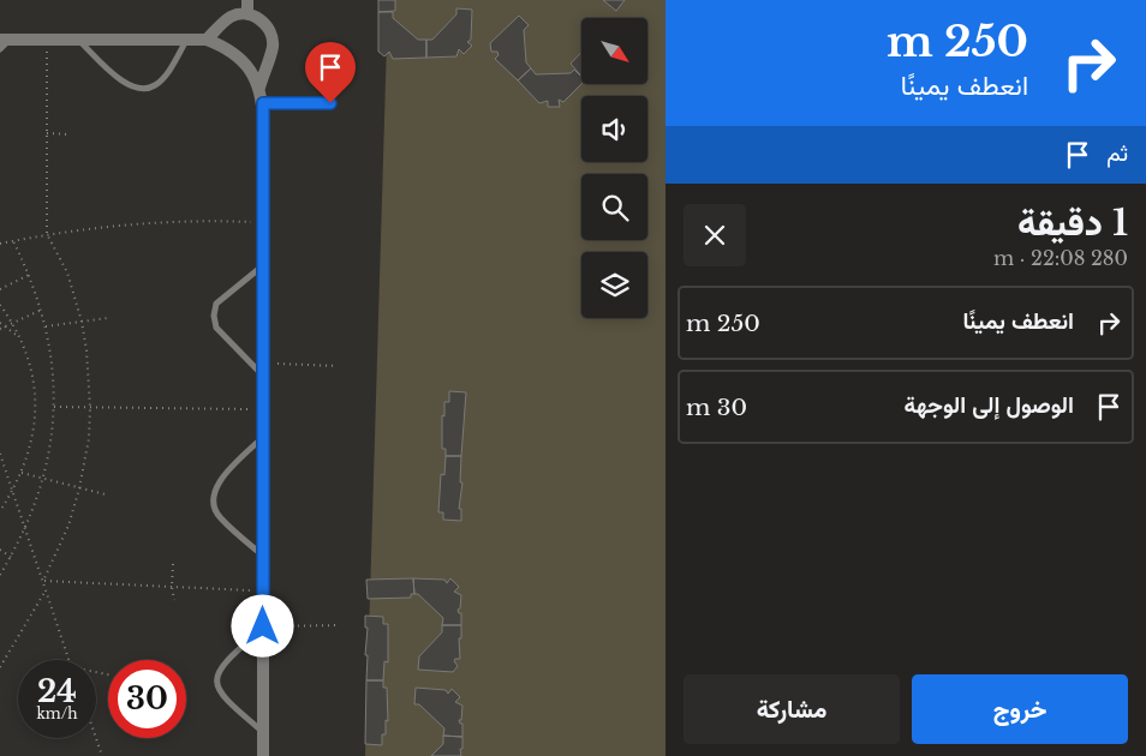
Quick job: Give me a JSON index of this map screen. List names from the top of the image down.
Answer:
{
  "north": "bottom right",
  "page": {
    "turn": ["250 m", "انعطف يمينًا"],
    "then": "ثم",
    "heading": ["1 دقيقة", "280 m · 22:08"],
    "list": [
      {
        "name": "انعطف يمينًا",
        "value": "250 m"
      },
      {
        "name": "الوصول إلى الوجهة",
        "value": "30 m"
      }
    ],
    "speed": "24 km/h",
    "limit": "30",
    "buttons": ["خروج", "مشاركة"]
  }
}
